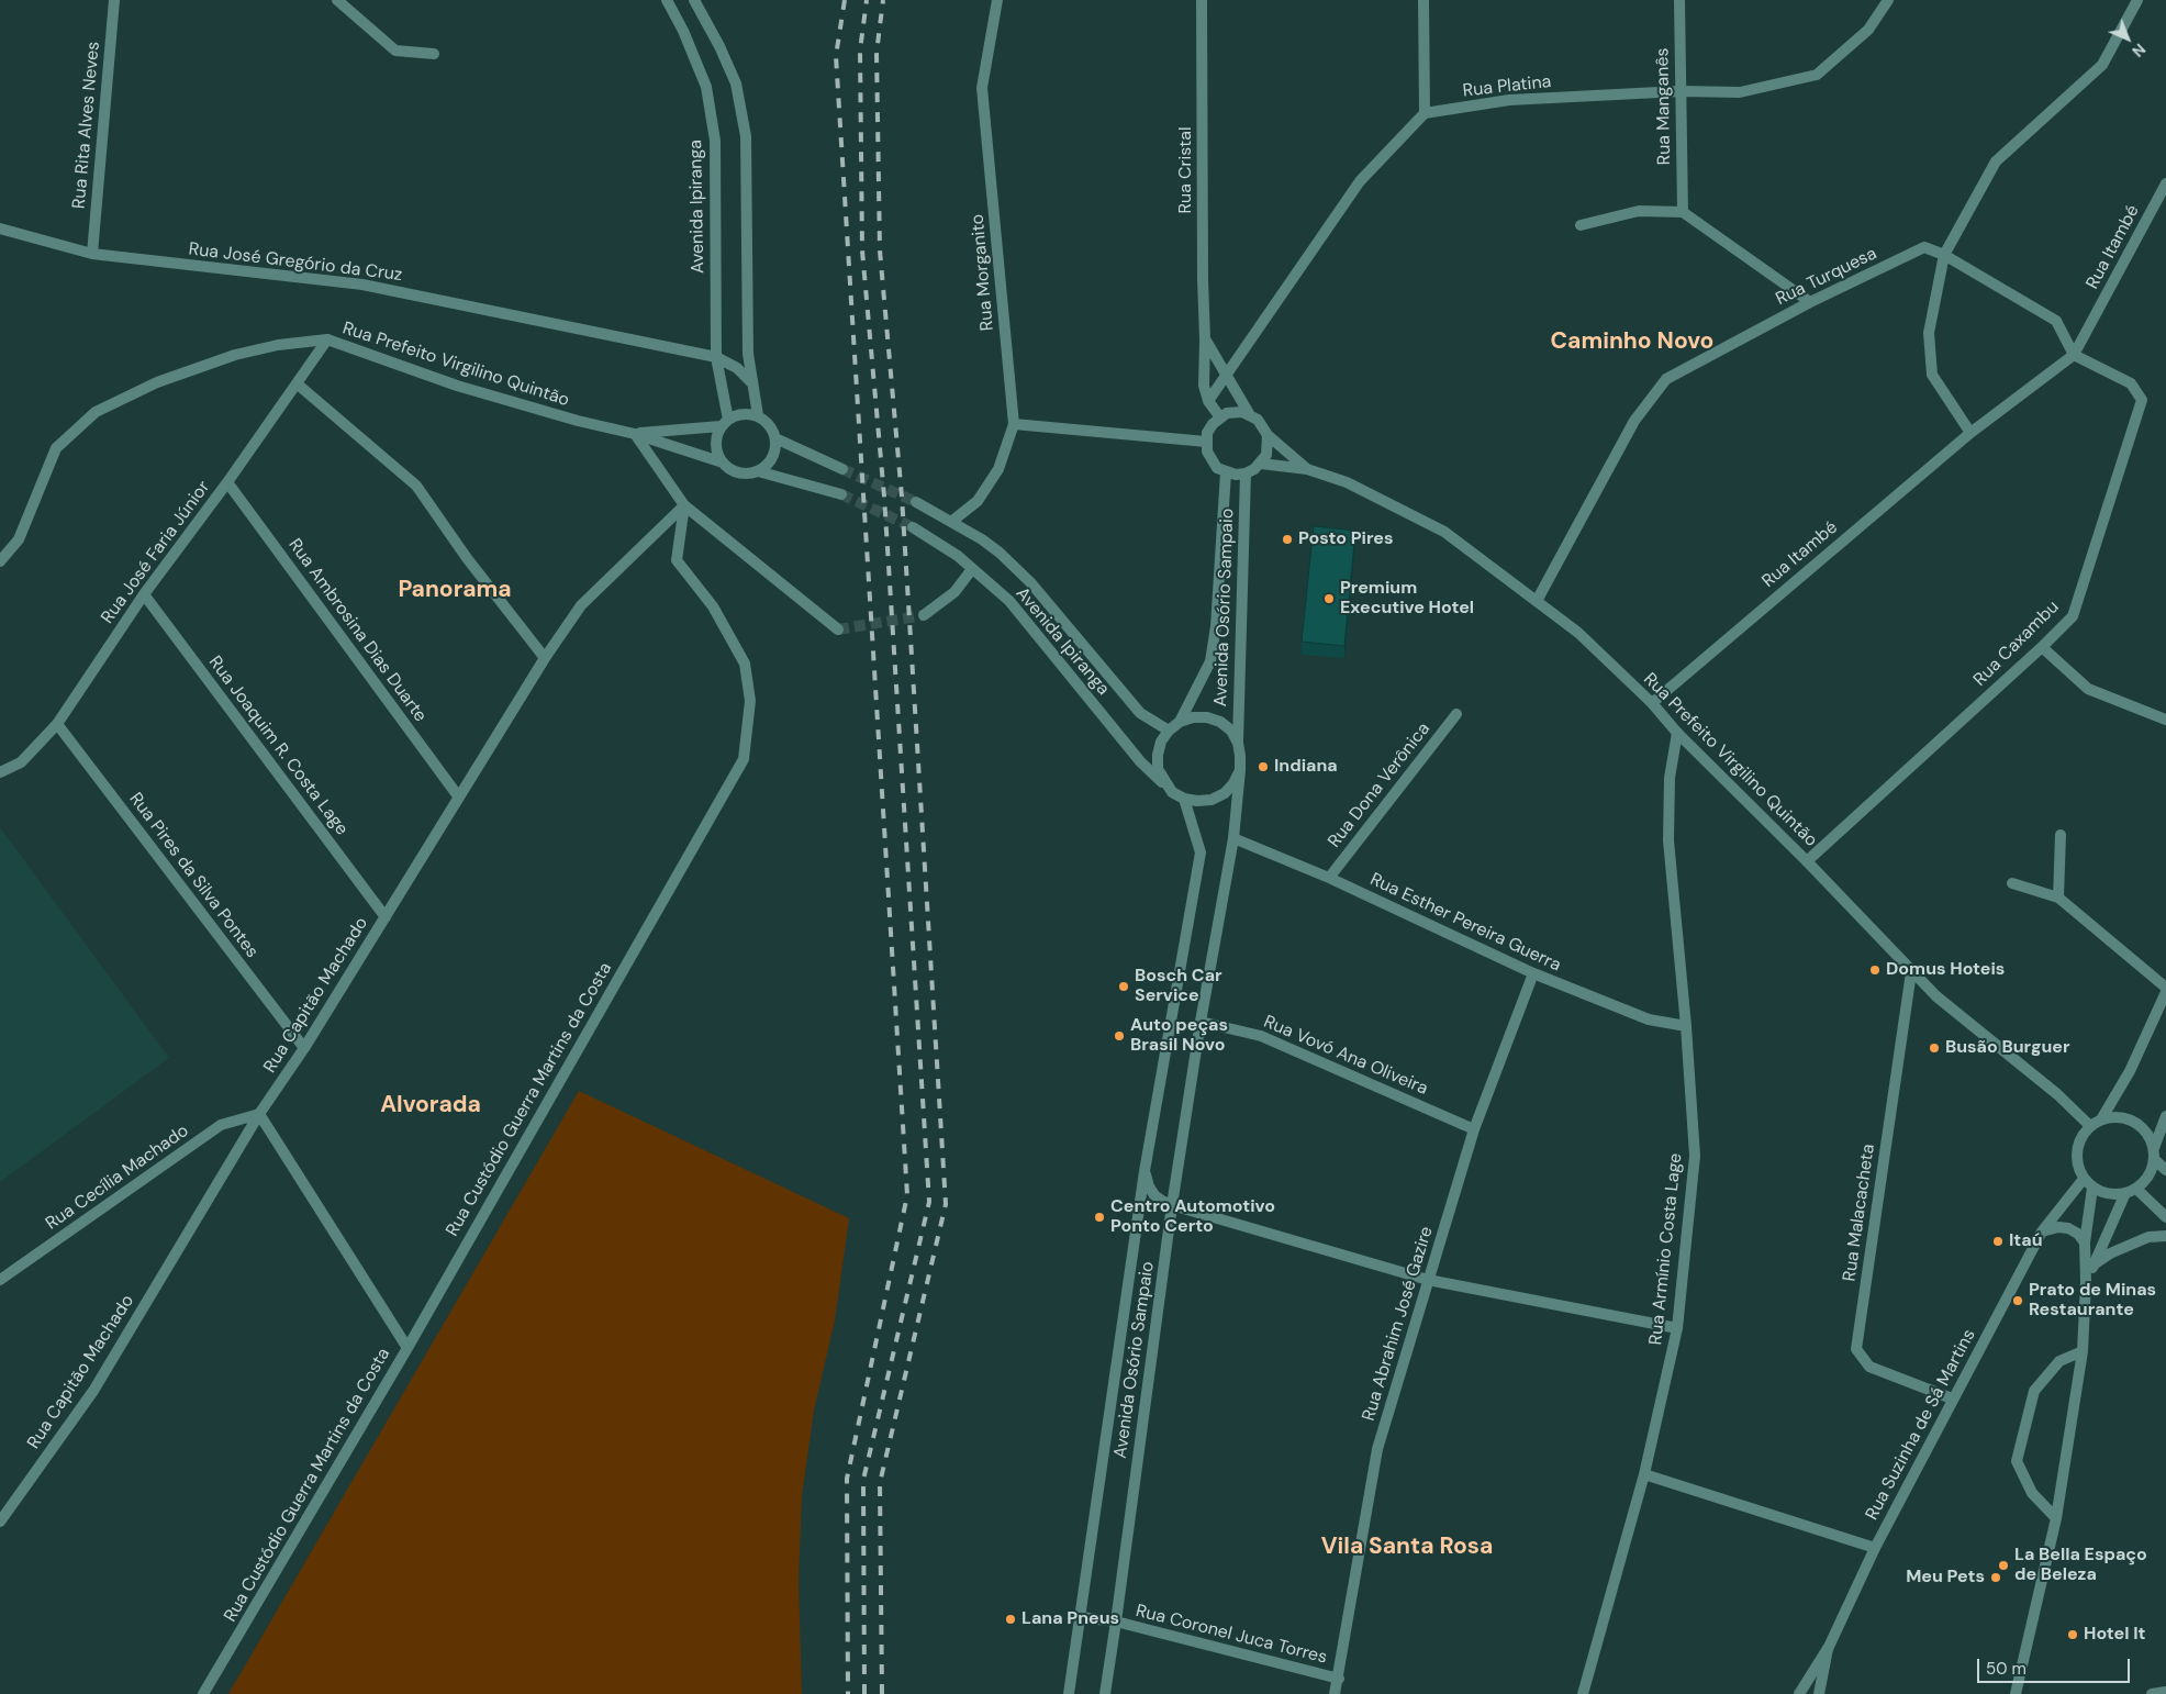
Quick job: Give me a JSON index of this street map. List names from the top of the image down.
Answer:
{
  "streets": {
    "street": [
      "Rua Platina",
      "Rua Manganês",
      "Rua Rita Alves Neves",
      "Rua Cristal",
      "Avenida Ipiranga",
      "Rua Itambé",
      "Rua José Gregório da Cruz",
      "Rua Morganito",
      "Rua Turquesa",
      "Rua Prefeito Virgilino Quintão",
      "Rua José Faria Júnior",
      "Avenida Osório Sampaio",
      "Rua Ambrosina Dias Duarte",
      "Rua Caxambu",
      "Rua Joaquim R. Costa Lage",
      "Rua Dona Verônica",
      "Rua Pires da Silva Pontes",
      "Rua Esther Pereira Guerra",
      "Rua Capitão Machado",
      "Rua Vovó Ana Oliveira",
      "Rua Custódio Guerra Martins da Costa",
      "Rua Cecília Machado",
      "Rua Malacacheta",
      "Rua Armínio Costa Lage",
      "Rua Abrahim José Gazire",
      "Rua Suzinha de Sá Martins",
      "Rua Coronel Juca Torres"
    ]
  },
  "crossings": [
    ["Rua Platina", "Rua Manganês"],
    ["Rua Rita Alves Neves", "Rua José Gregório da Cruz"],
    ["Avenida Ipiranga", "Rua José Gregório da Cruz"],
    ["Avenida Ipiranga", "Rua Morganito"],
    ["Avenida Ipiranga", "Rua Prefeito Virgilino Quintão"],
    ["Avenida Ipiranga", "Avenida Osório Sampaio"],
    ["Rua Itambé", "Rua Turquesa"],
    ["Rua Itambé", "Rua Prefeito Virgilino Quintão"],
    ["Rua Itambé", "Rua Caxambu"],
    ["Rua Turquesa", "Rua Prefeito Virgilino Quintão"],
    ["Rua Turquesa", "Rua Caxambu"],
    ["Rua Prefeito Virgilino Quintão", "Rua José Faria Júnior"],
    ["Rua Prefeito Virgilino Quintão", "Avenida Osório Sampaio"],
    ["Rua Prefeito Virgilino Quintão", "Rua Caxambu"],
    ["Rua Prefeito Virgilino Quintão", "Rua Malacacheta"],
    ["Rua Prefeito Virgilino Quintão", "Rua Armínio Costa Lage"],
    ["Rua Prefeito Virgilino Quintão", "Rua Suzinha de Sá Martins"],
    ["Rua José Faria Júnior", "Rua Ambrosina Dias Duarte"],
    ["Rua José Faria Júnior", "Rua Joaquim R. Costa Lage"],
    ["Rua José Faria Júnior", "Rua Pires da Silva Pontes"],
    ["Avenida Osório Sampaio", "Rua Esther Pereira Guerra"],
    ["Avenida Osório Sampaio", "Rua Vovó Ana Oliveira"],
    ["Avenida Osório Sampaio", "Rua Coronel Juca Torres"],
    ["Rua Ambrosina Dias Duarte", "Rua Capitão Machado"],
    ["Rua Joaquim R. Costa Lage", "Rua Capitão Machado"],
    ["Rua Dona Verônica", "Rua Esther Pereira Guerra"],
    ["Rua Pires da Silva Pontes", "Rua Capitão Machado"],
    ["Rua Esther Pereira Guerra", "Rua Armínio Costa Lage"],
    ["Rua Esther Pereira Guerra", "Rua Abrahim José Gazire"],
    ["Rua Capitão Machado", "Rua Custódio Guerra Martins da Costa"],
    ["Rua Capitão Machado", "Rua Cecília Machado"],
    ["Rua Vovó Ana Oliveira", "Rua Abrahim José Gazire"],
    ["Rua Malacacheta", "Rua Suzinha de Sá Martins"],
    ["Rua Abrahim José Gazire", "Rua Coronel Juca Torres"]
  ],
  "districts": [
    "Caminho Novo",
    "Panorama",
    "Alvorada",
    "Vila Santa Rosa"
  ],
  "places": [
    "Posto Pires",
    "Premium Executive Hotel",
    "Indiana",
    "Domus Hoteis",
    "Bosch Car Service",
    "Auto peças Brasil Novo",
    "Busão Burguer",
    "Centro Automotivo Ponto Certo",
    "Itaú",
    "Prato de Minas Restaurante",
    "La Bella Espaço de Beleza",
    "Meu Pets",
    "Lana Pneus",
    "Hotel It"
  ],
  "scale_bar": "50 m",
  "north": "bottom right"
}
